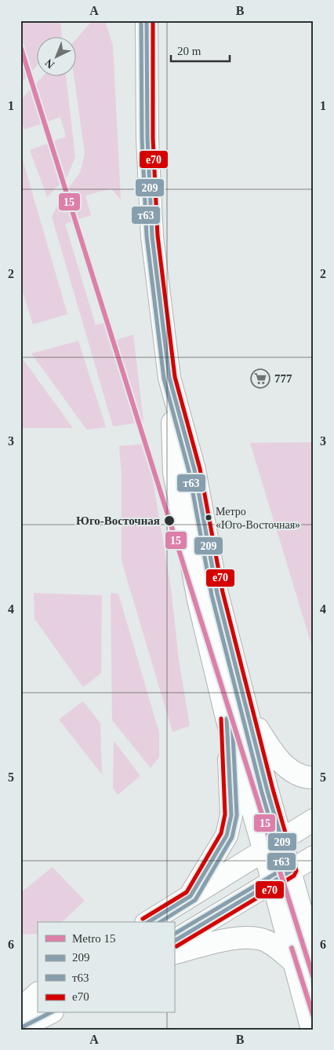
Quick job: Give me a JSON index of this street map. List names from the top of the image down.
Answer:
{
  "places": {
    "supermarket": ["777"],
    "other": ["Метро «Юго-Восточная»", "Юго-Восточная"]
  },
  "lines": [
    "transit line 209",
    "transit line т63",
    "transit line е70",
    "metro line 15"
  ],
  "legend": [
    "Metro 15",
    "209",
    "т63",
    "е70"
  ],
  "scale_bar": "20 m",
  "north": "bottom left",
  "grid": {
    "columns": ["A", "B"],
    "rows": [
      "1",
      "2",
      "3",
      "4",
      "5",
      "6"
    ]
  }
}
